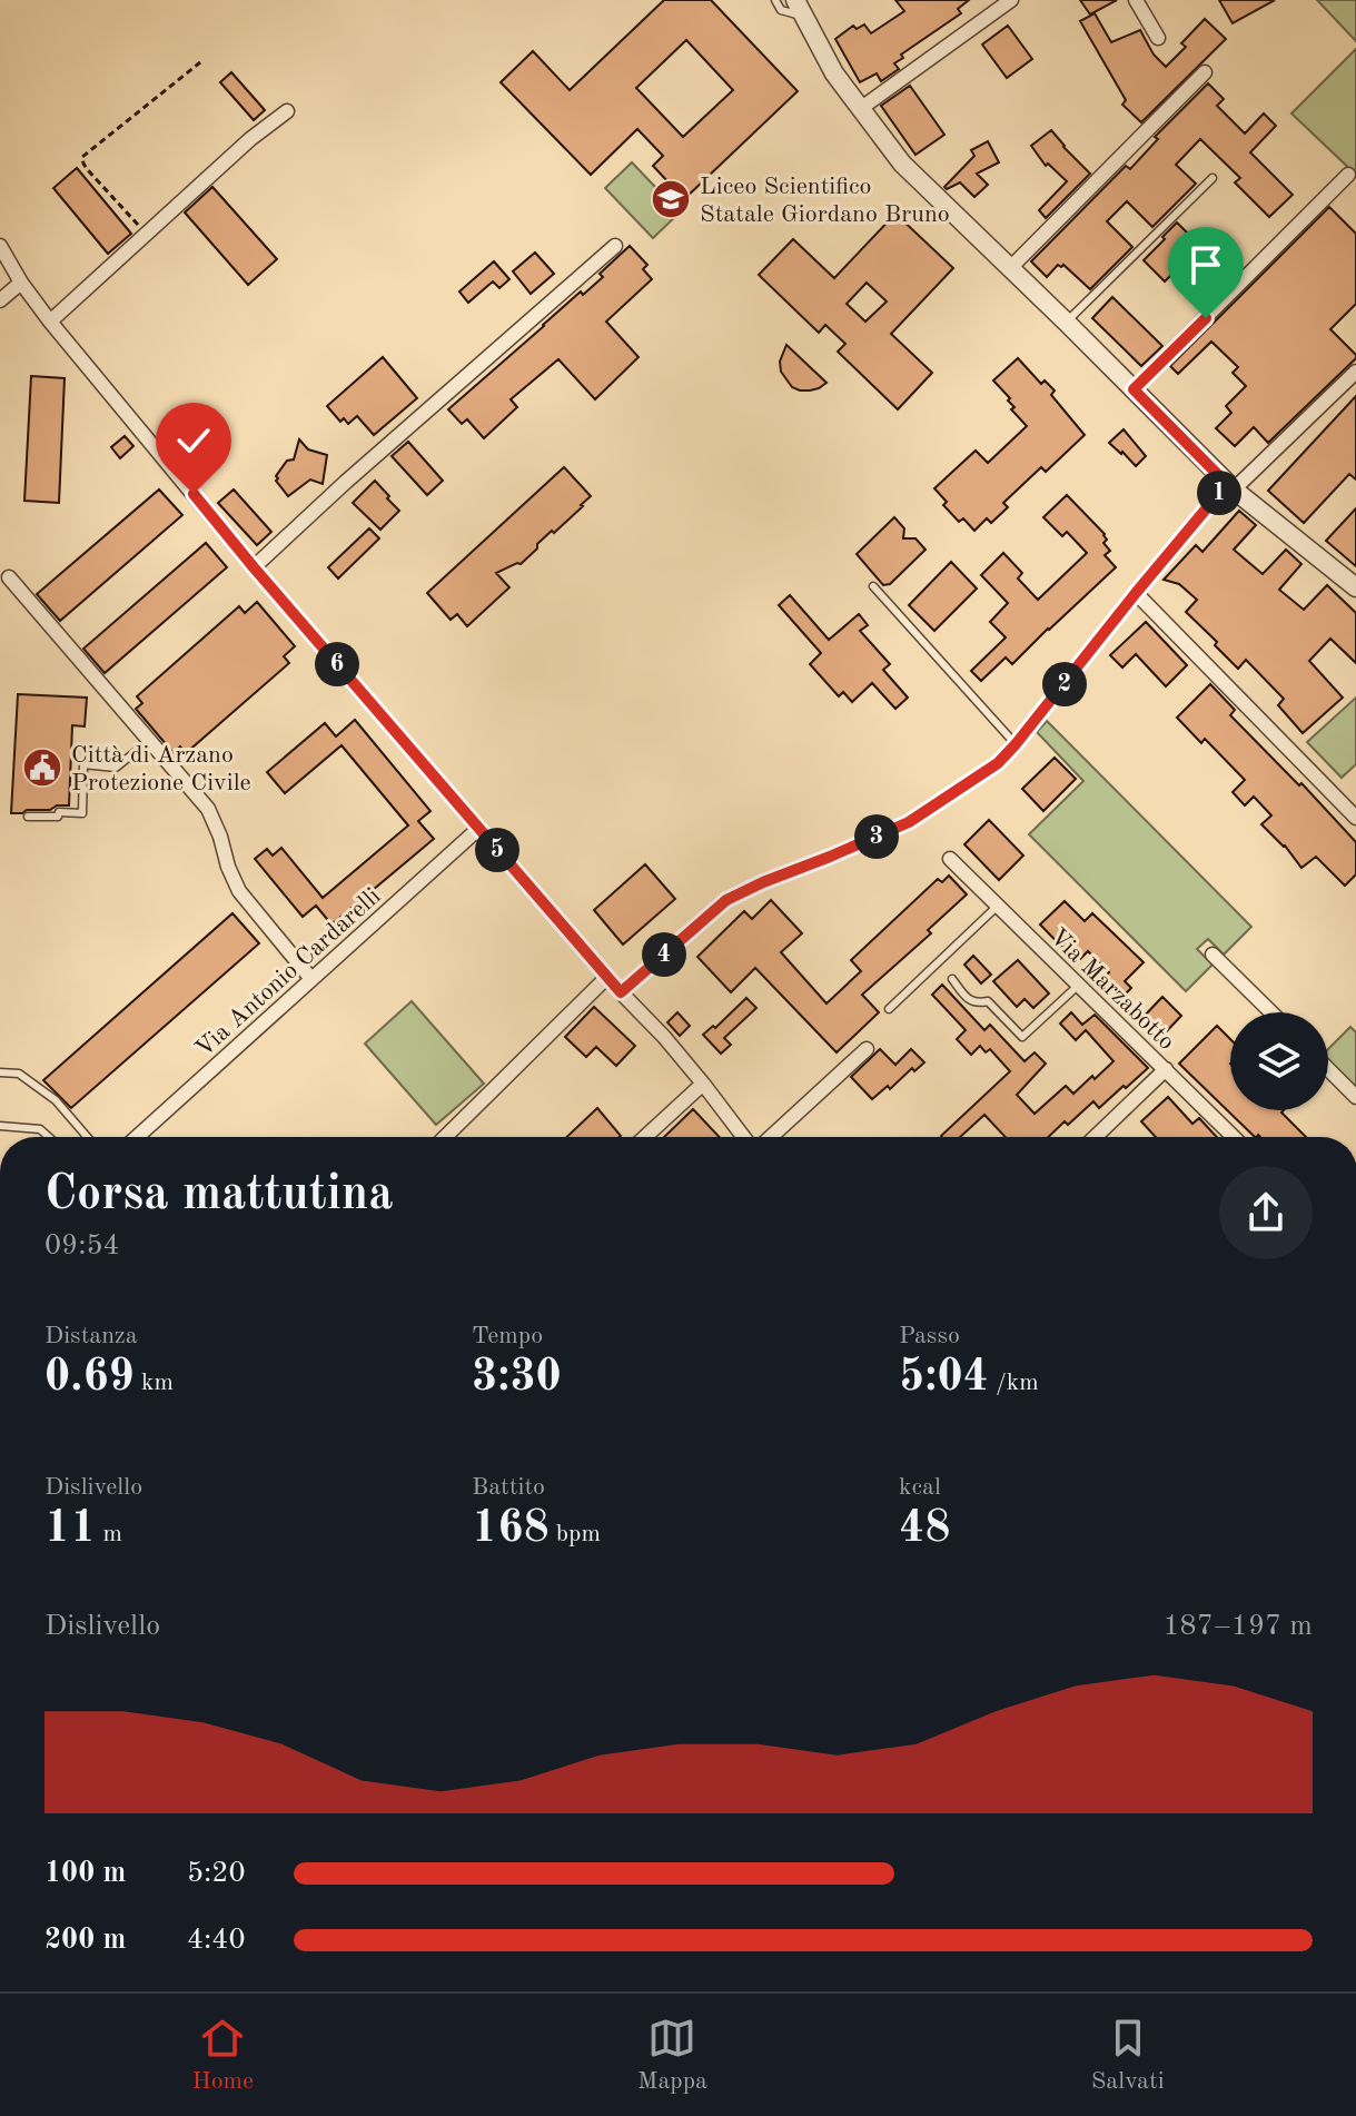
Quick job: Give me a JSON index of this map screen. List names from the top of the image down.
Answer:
{
  "streets": {
    "street": ["Via Antonio Cardarelli", "Via Marzabotto"]
  },
  "places": {
    "school or university": ["Liceo Scientifico Statale Giordano Bruno"],
    "public building": ["Città di Arzano Protezione Civile"]
  },
  "page": {
    "pins": [
      "1",
      "6",
      "2",
      "3",
      "5",
      "4"
    ],
    "heading": ["Corsa mattutina", "09:54"],
    "stats": [
      ["Distanza", "0.69 km"],
      ["Tempo", "3:30"],
      ["Passo", "5:04 /km"],
      ["Dislivello", "11 m"],
      ["Battito", "168 bpm"],
      ["kcal", "48"]
    ],
    "chart": ["Dislivello", "187–197 m"],
    "list": [
      {
        "name": "100 m",
        "note": "5:20"
      },
      {
        "name": "200 m",
        "note": "4:40"
      }
    ],
    "tabs": ["Home", "Mappa", "Salvati"]
  }
}
